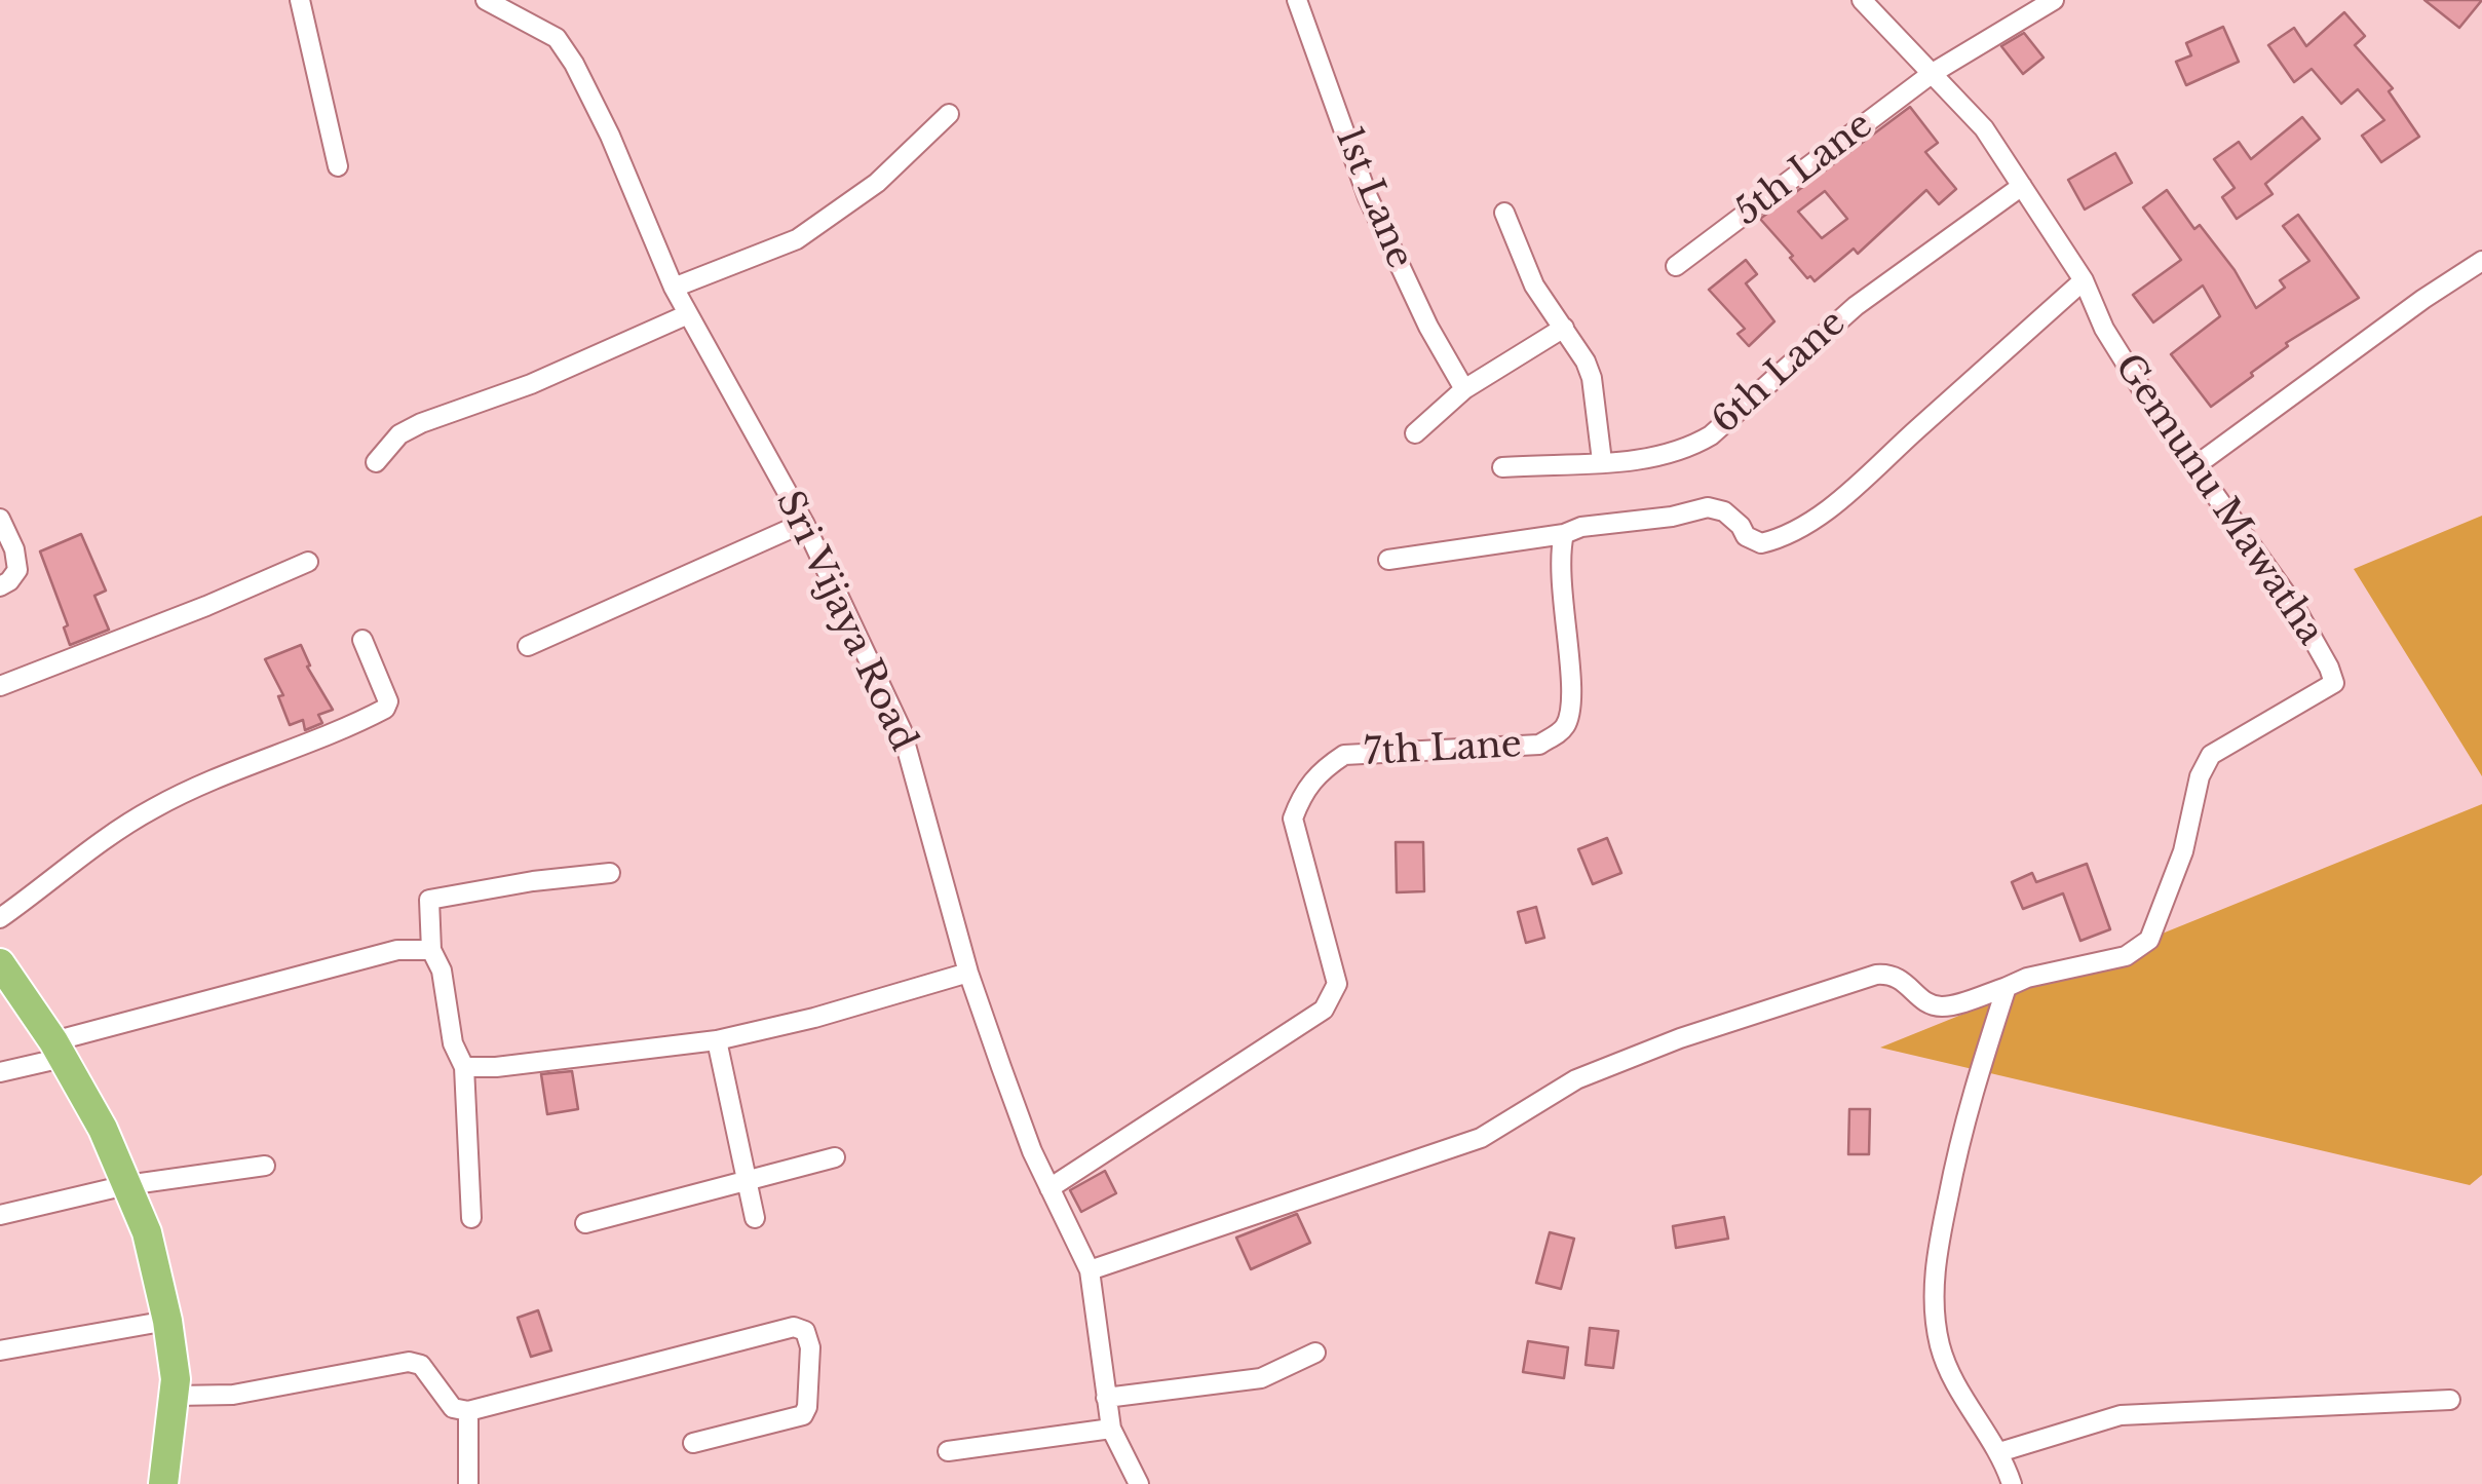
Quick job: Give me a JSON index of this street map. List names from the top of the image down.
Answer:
{
  "streets": {
    "street": [
      "5th Lane",
      "1st Lane",
      "6th Lane",
      "Gemunu Mawatha",
      "Sri Vijaya Road",
      "7th Lane"
    ]
  },
  "crossings": [
    ["5th Lane", "Gemunu Mawatha"],
    ["6th Lane", "Gemunu Mawatha"],
    ["Sri Vijaya Road", "7th Lane"]
  ]
}
